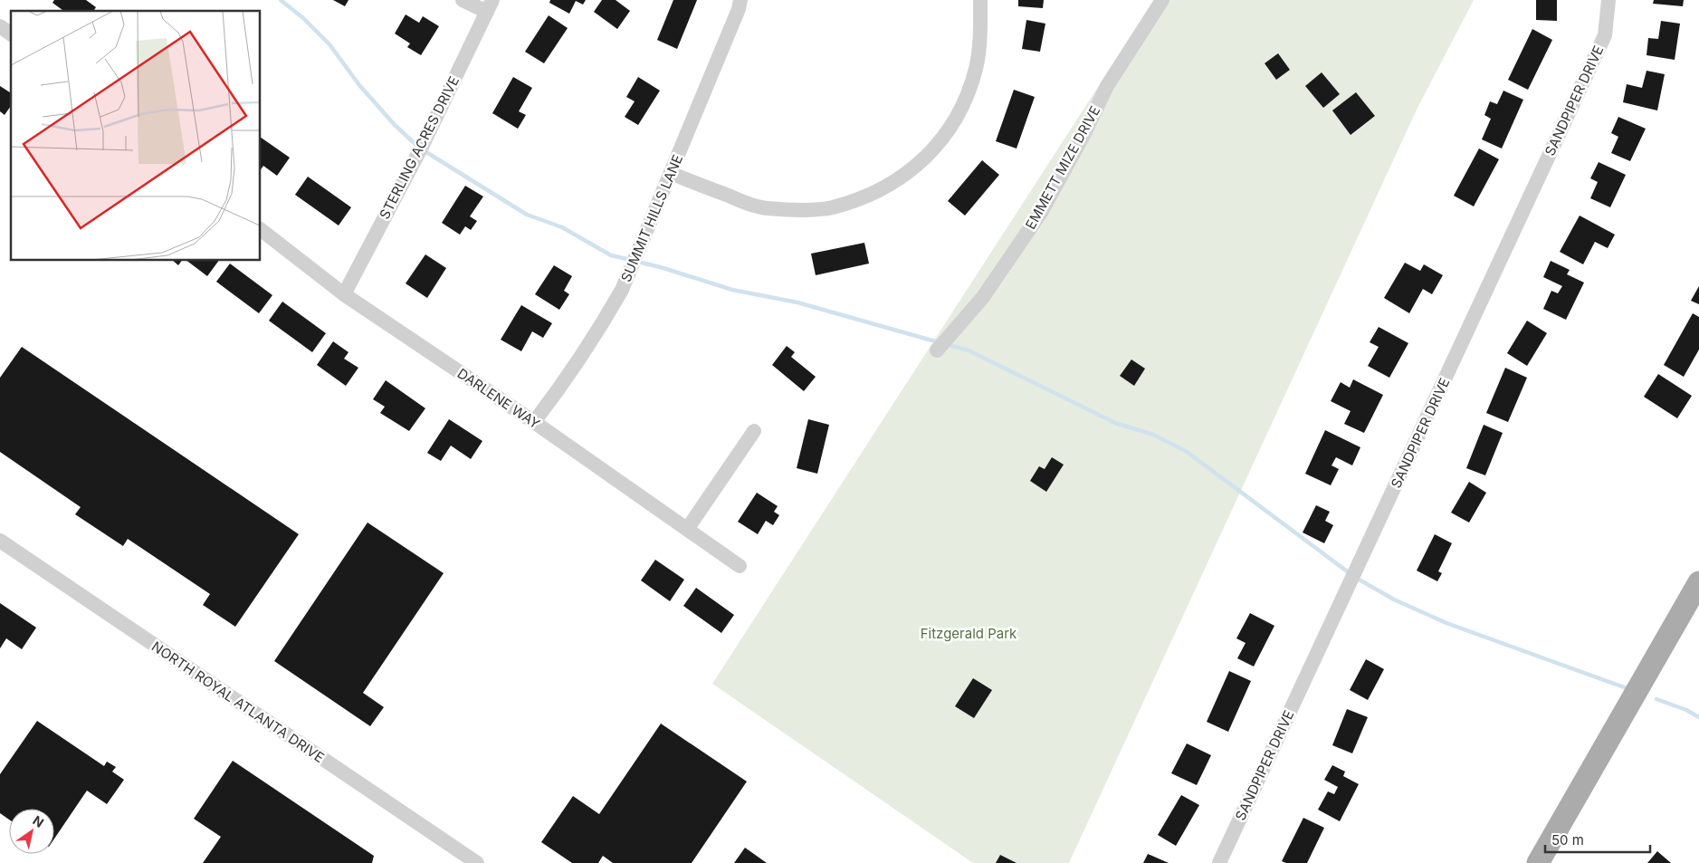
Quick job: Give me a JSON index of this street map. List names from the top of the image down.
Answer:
{
  "streets": {
    "street": [
      "SANDPIPER DRIVE",
      "STERLING ACRES DRIVE",
      "EMMETT MIZE DRIVE",
      "SUMMIT HILLS LANE",
      "DARLENE WAY",
      "NORTH ROYAL ATLANTA DRIVE"
    ]
  },
  "crossings": [
    ["STERLING ACRES DRIVE", "DARLENE WAY"],
    ["SUMMIT HILLS LANE", "DARLENE WAY"]
  ],
  "parks": ["Fitzgerald Park"],
  "scale_bar": "50 m",
  "north": "top right"
}
